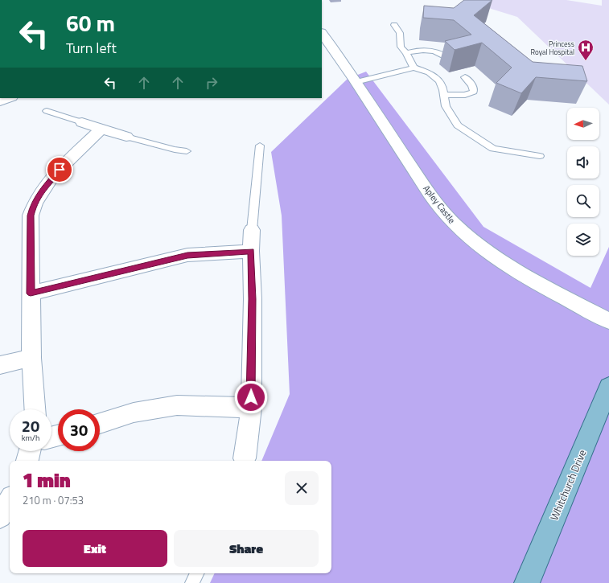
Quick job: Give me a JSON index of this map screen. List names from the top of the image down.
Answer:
{
  "streets": {
    "main road": ["Whitchurch Drive"],
    "street": ["Apley Castle"]
  },
  "places": {
    "hospital": ["Princess Royal Hospital"]
  },
  "north": "left",
  "page": {
    "turn": ["60 m", "Turn left"],
    "speed": "20 km/h",
    "limit": "30",
    "heading": ["1 min", "210 m · 07:53"],
    "buttons": ["Exit", "Share"]
  }
}
